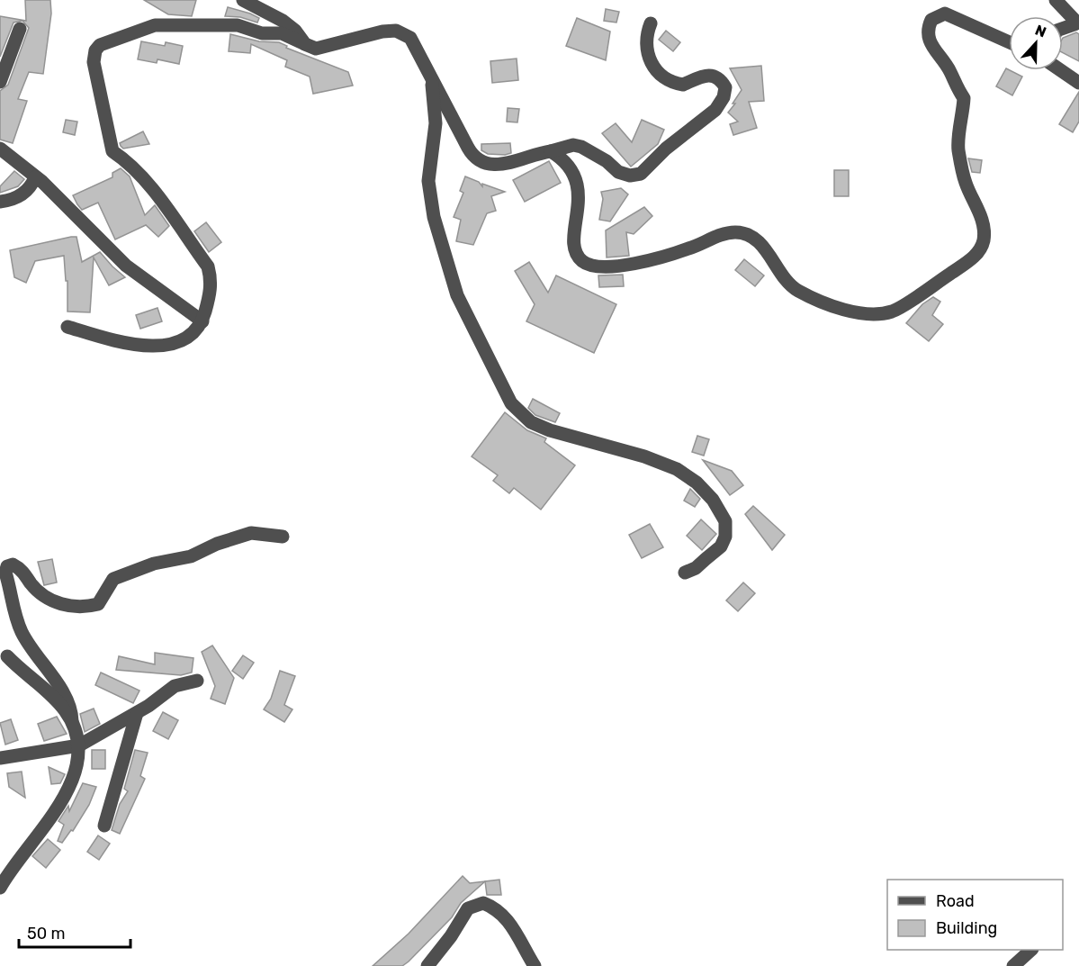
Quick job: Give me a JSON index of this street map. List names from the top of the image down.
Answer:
{
  "legend": ["Road", "Building"],
  "scale_bar": "50 m",
  "north": "top"
}
